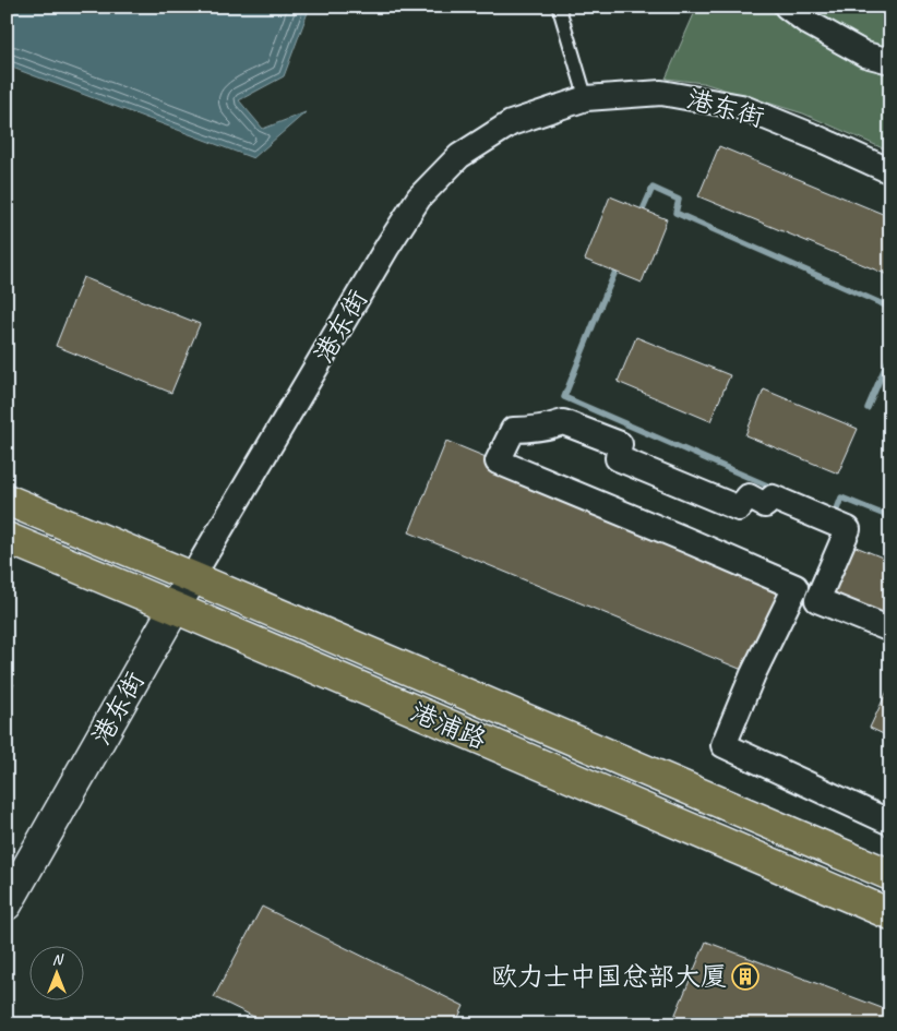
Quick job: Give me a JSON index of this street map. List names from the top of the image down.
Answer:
{
  "streets": {
    "main road": ["港浦路"],
    "street": ["港东街"]
  },
  "crossings": [
    ["港东街", "港浦路"]
  ],
  "places": {
    "building": ["欧力士中国总部大厦"]
  },
  "north": "top"
}
